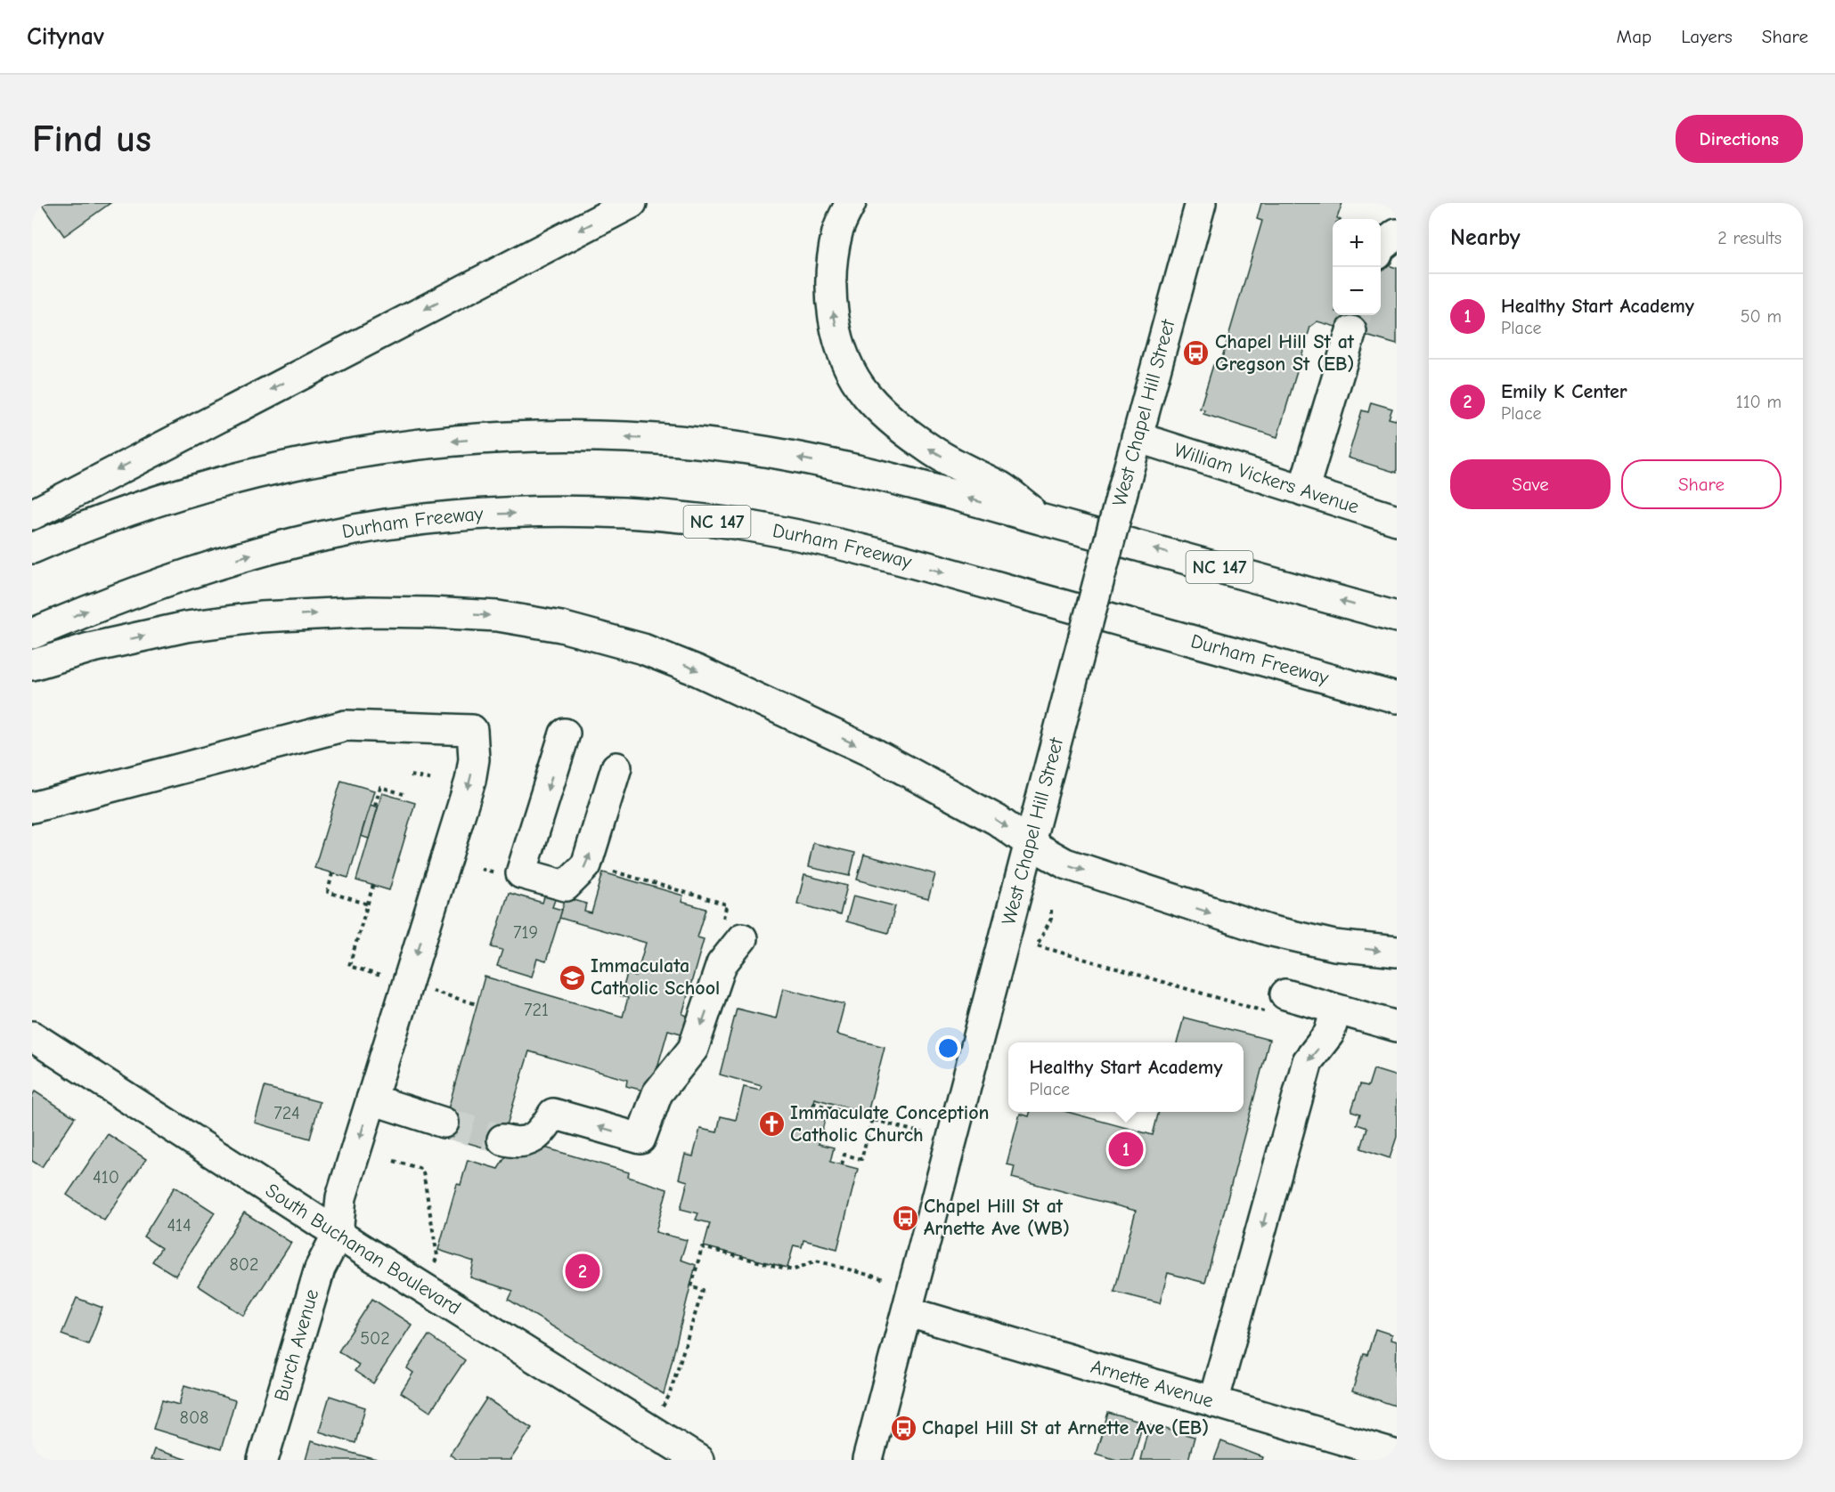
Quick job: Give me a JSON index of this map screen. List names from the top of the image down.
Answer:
{
  "streets": {
    "main road": [
      "West Chapel Hill Street",
      "William Vickers Avenue",
      "NC 147",
      "Durham Freeway",
      "South Buchanan Boulevard",
      "Burch Avenue",
      "Arnette Avenue"
    ]
  },
  "crossings": [
    ["West Chapel Hill Street", "William Vickers Avenue"],
    ["West Chapel Hill Street", "Arnette Avenue"],
    ["South Buchanan Boulevard", "Burch Avenue"]
  ],
  "places": {
    "bus stop": ["Chapel Hill St at Gregson St (EB)", "Chapel Hill St at Arnette Ave (WB)", "Chapel Hill St at Arnette Ave (EB)"],
    "school or university": ["Immaculata Catholic School"],
    "church": ["Immaculate Conception Catholic Church"]
  },
  "house_numbers": [
    "719",
    "721",
    "724",
    "410",
    "414",
    "802",
    "502",
    "808"
  ],
  "page": {
    "header": "Citynav",
    "nav": ["Map", "Layers", "Share"],
    "buttons": [
      "Directions",
      ["Save", "Share"]
    ],
    "title": "Find us",
    "heading": ["Nearby", "2 results"],
    "map_buttons": ["+", "−"],
    "list": [
      {
        "mark": "1",
        "name": "Healthy Start Academy",
        "note": "Place",
        "value": "50 m"
      },
      {
        "mark": "2",
        "name": "Emily K Center",
        "note": "Place",
        "value": "110 m"
      }
    ],
    "popup": ["Healthy Start Academy", "Place"],
    "pins": ["1", "2"]
  }
}
